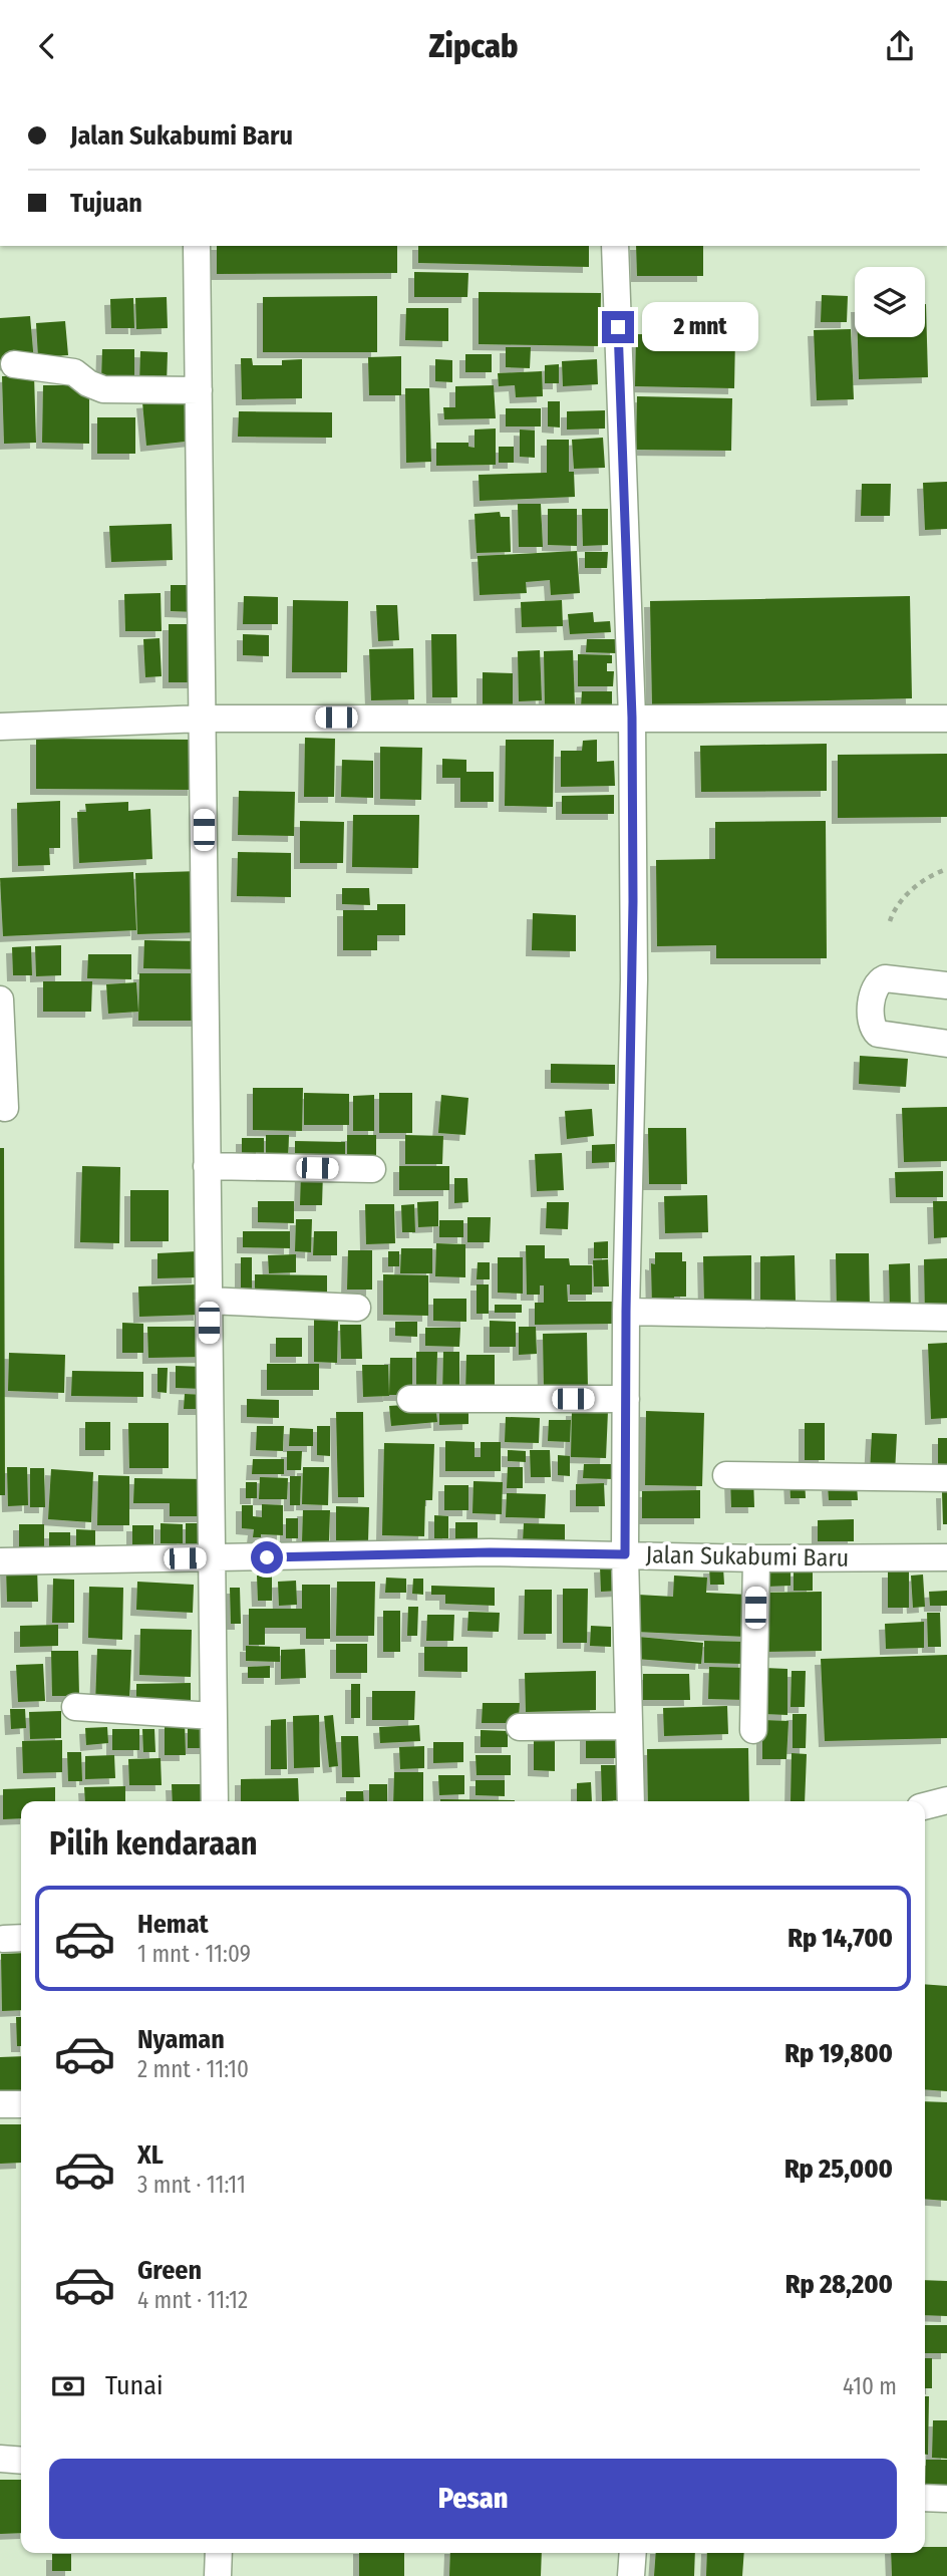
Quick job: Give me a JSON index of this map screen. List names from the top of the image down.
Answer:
{
  "streets": {
    "street": ["Jalan Sukabumi Baru"]
  },
  "page": {
    "header": "Zipcab",
    "banner": ["Jalan Sukabumi Baru", "Tujuan"],
    "bubble": "2 mnt",
    "heading": "Pilih kendaraan",
    "list": [
      {
        "name": "Hemat",
        "note": "1 mnt · 11:09",
        "value": "Rp 14,700"
      },
      {
        "name": "Nyaman",
        "note": "2 mnt · 11:10",
        "value": "Rp 19,800"
      },
      {
        "name": "XL",
        "note": "3 mnt · 11:11",
        "value": "Rp 25,000"
      },
      {
        "name": "Green",
        "note": "4 mnt · 11:12",
        "value": "Rp 28,200"
      }
    ],
    "pay": ["Tunai", "410 m"],
    "buttons": "Pesan"
  }
}
